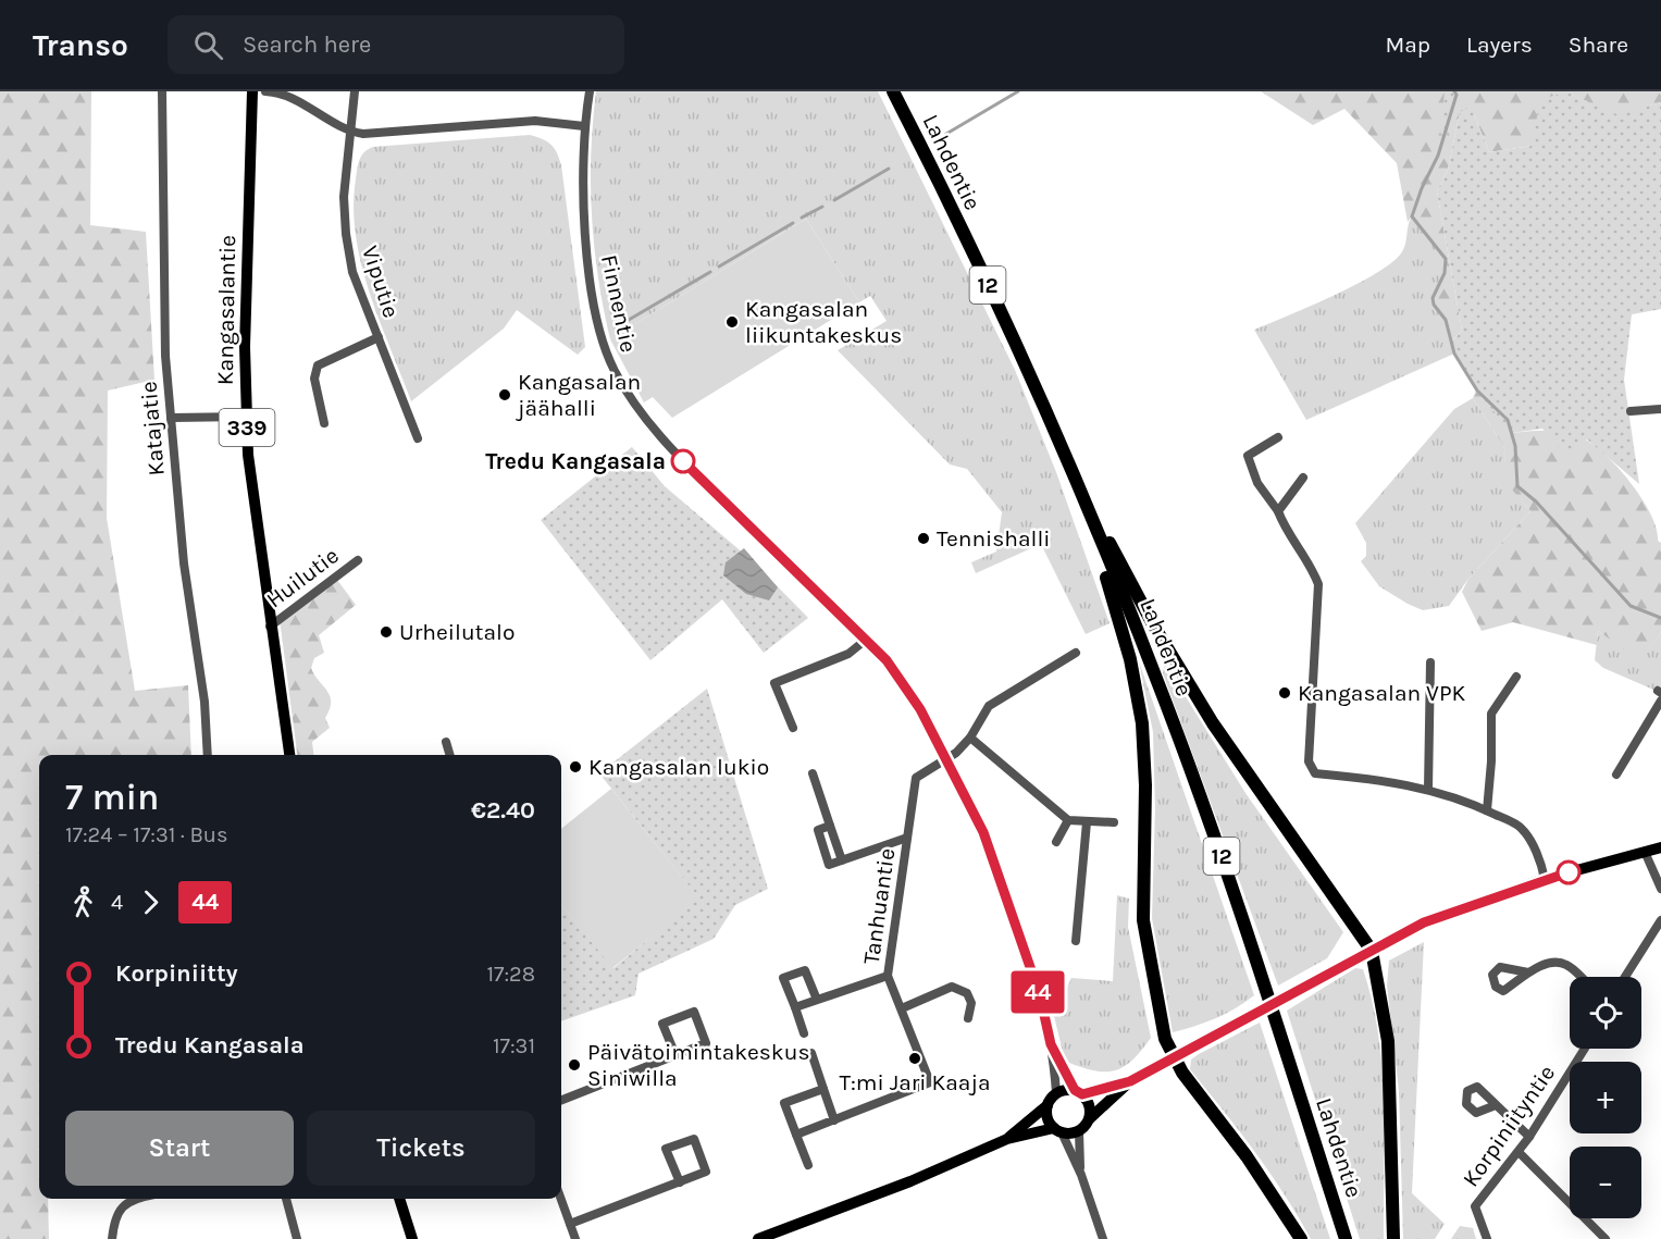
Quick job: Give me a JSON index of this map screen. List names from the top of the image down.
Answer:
{
  "streets": {
    "highway": ["Lahdentie", "12"],
    "main road": ["Kangasalantie", "339"],
    "street": [
      "Viputie",
      "Finnentie",
      "Katajatie",
      "Huilutie",
      "Tanhuantie",
      "Korpiniityntie"
    ]
  },
  "crossings": [
    ["Finnentie", "Tanhuantie"],
    ["Kangasalantie", "Huilutie"]
  ],
  "places": [
    "Kangasalan liikuntakeskus",
    "Kangasalan jäähalli",
    "Tredu Kangasala",
    "Tennishalli",
    "Urheilutalo",
    "Kangasalan VPK",
    "Kangasalan lukio",
    "T:mi Jari Kaaja",
    "Päivätoimintakeskus Siniwilla"
  ],
  "lines": ["bus line 44"],
  "page": {
    "header": "Transo",
    "search": "Search here",
    "nav": ["Map", "Layers", "Share"],
    "on_map": "44",
    "heading": ["7 min", "17:24 – 17:31 · Bus", "€2.40"],
    "legs": ["4", "44"],
    "list": [
      {
        "name": "Korpiniitty",
        "value": "17:28"
      },
      {
        "name": "Tredu Kangasala",
        "value": "17:31"
      }
    ],
    "map_buttons": ["+", "−"],
    "buttons": ["Start", "Tickets"]
  }
}
